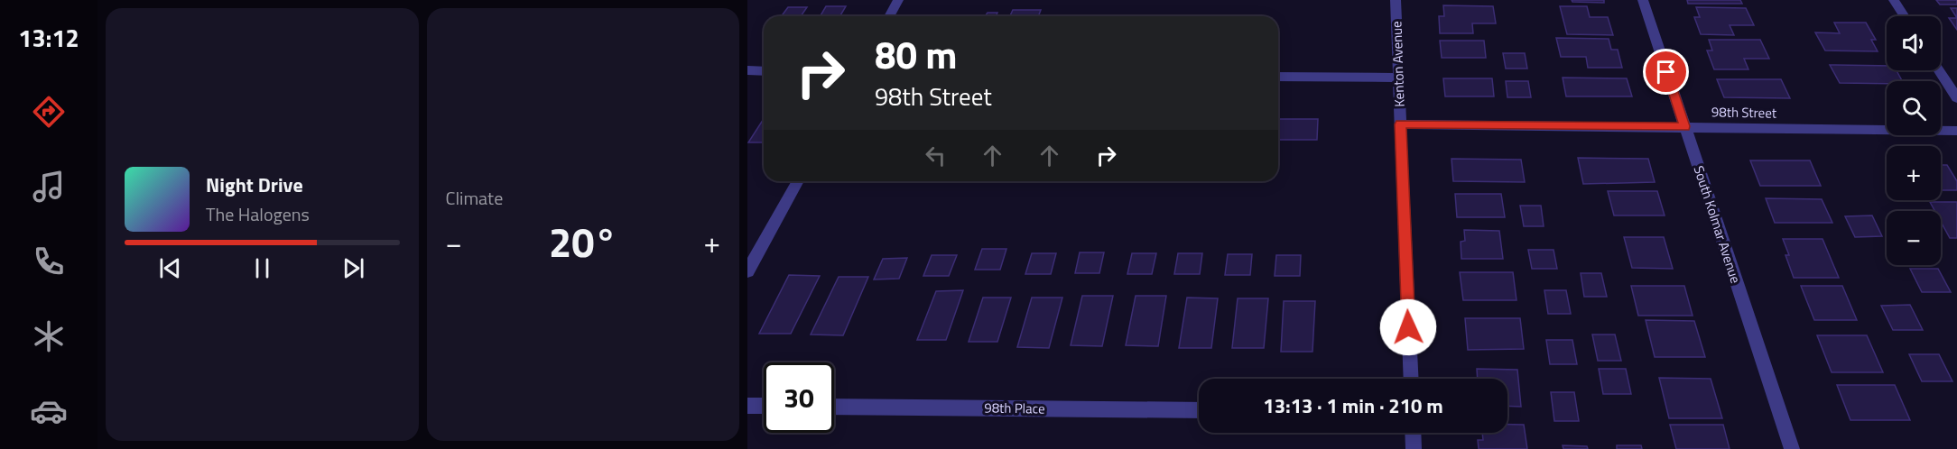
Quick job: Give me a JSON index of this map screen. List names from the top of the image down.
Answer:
{
  "streets": {
    "street": [
      "Kenton Avenue",
      "98th Street",
      "South Kolmar Avenue",
      "98th Place"
    ]
  },
  "crossings": [
    ["Kenton Avenue", "98th Street"],
    ["98th Street", "South Kolmar Avenue"]
  ],
  "page": {
    "tabs": "13:12",
    "tile": "Climate",
    "map_buttons": ["+", "−"],
    "turn": ["80 m", "98th Street"],
    "song": ["Night Drive", "The Halogens"],
    "heat": ["−", "20°", "+"],
    "limit": "30",
    "trip": "13:13 · 1 min · 210 m"
  }
}
